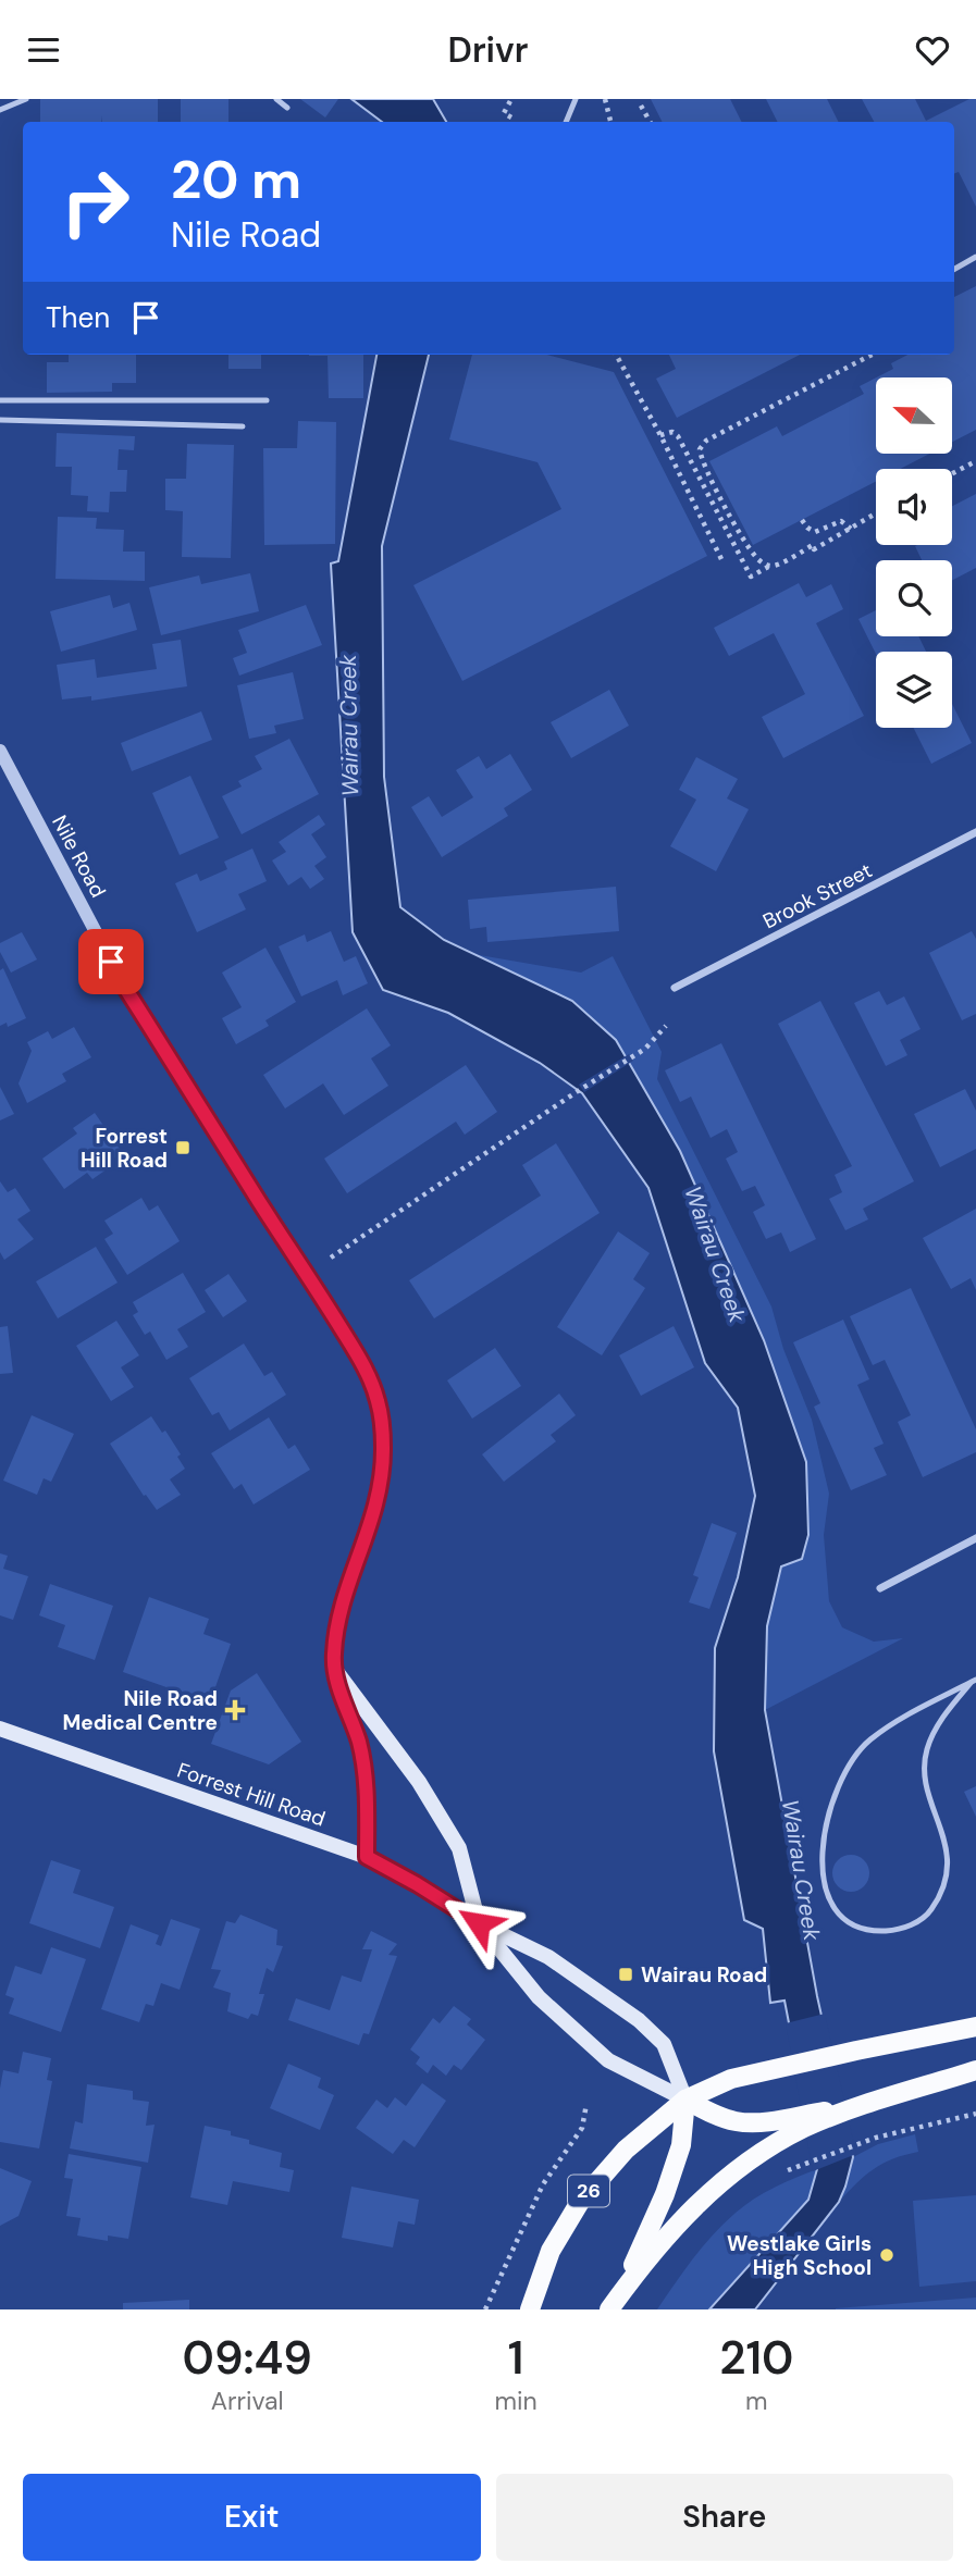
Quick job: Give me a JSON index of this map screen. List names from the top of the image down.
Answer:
{
  "streets": {
    "main road": ["Forrest Hill Road", "26"],
    "street": ["Nile Road", "Brook Street"]
  },
  "crossings": [
    ["Nile Road", "Forrest Hill Road"],
    ["Forrest Hill Road", "26"]
  ],
  "water": ["Wairau Creek"],
  "places": {
    "transit": ["Forrest Hill Road", "Wairau Road"],
    "health": ["Nile Road Medical Centre"],
    "other": ["Westlake Girls High School"]
  },
  "north": "left",
  "page": {
    "header": "Drivr",
    "turn": ["20 m", "Nile Road"],
    "then": "Then",
    "eta": [
      "09:49",
      "Arrival",
      "1",
      "min",
      "210",
      "m"
    ],
    "buttons": ["Exit", "Share"]
  }
}
